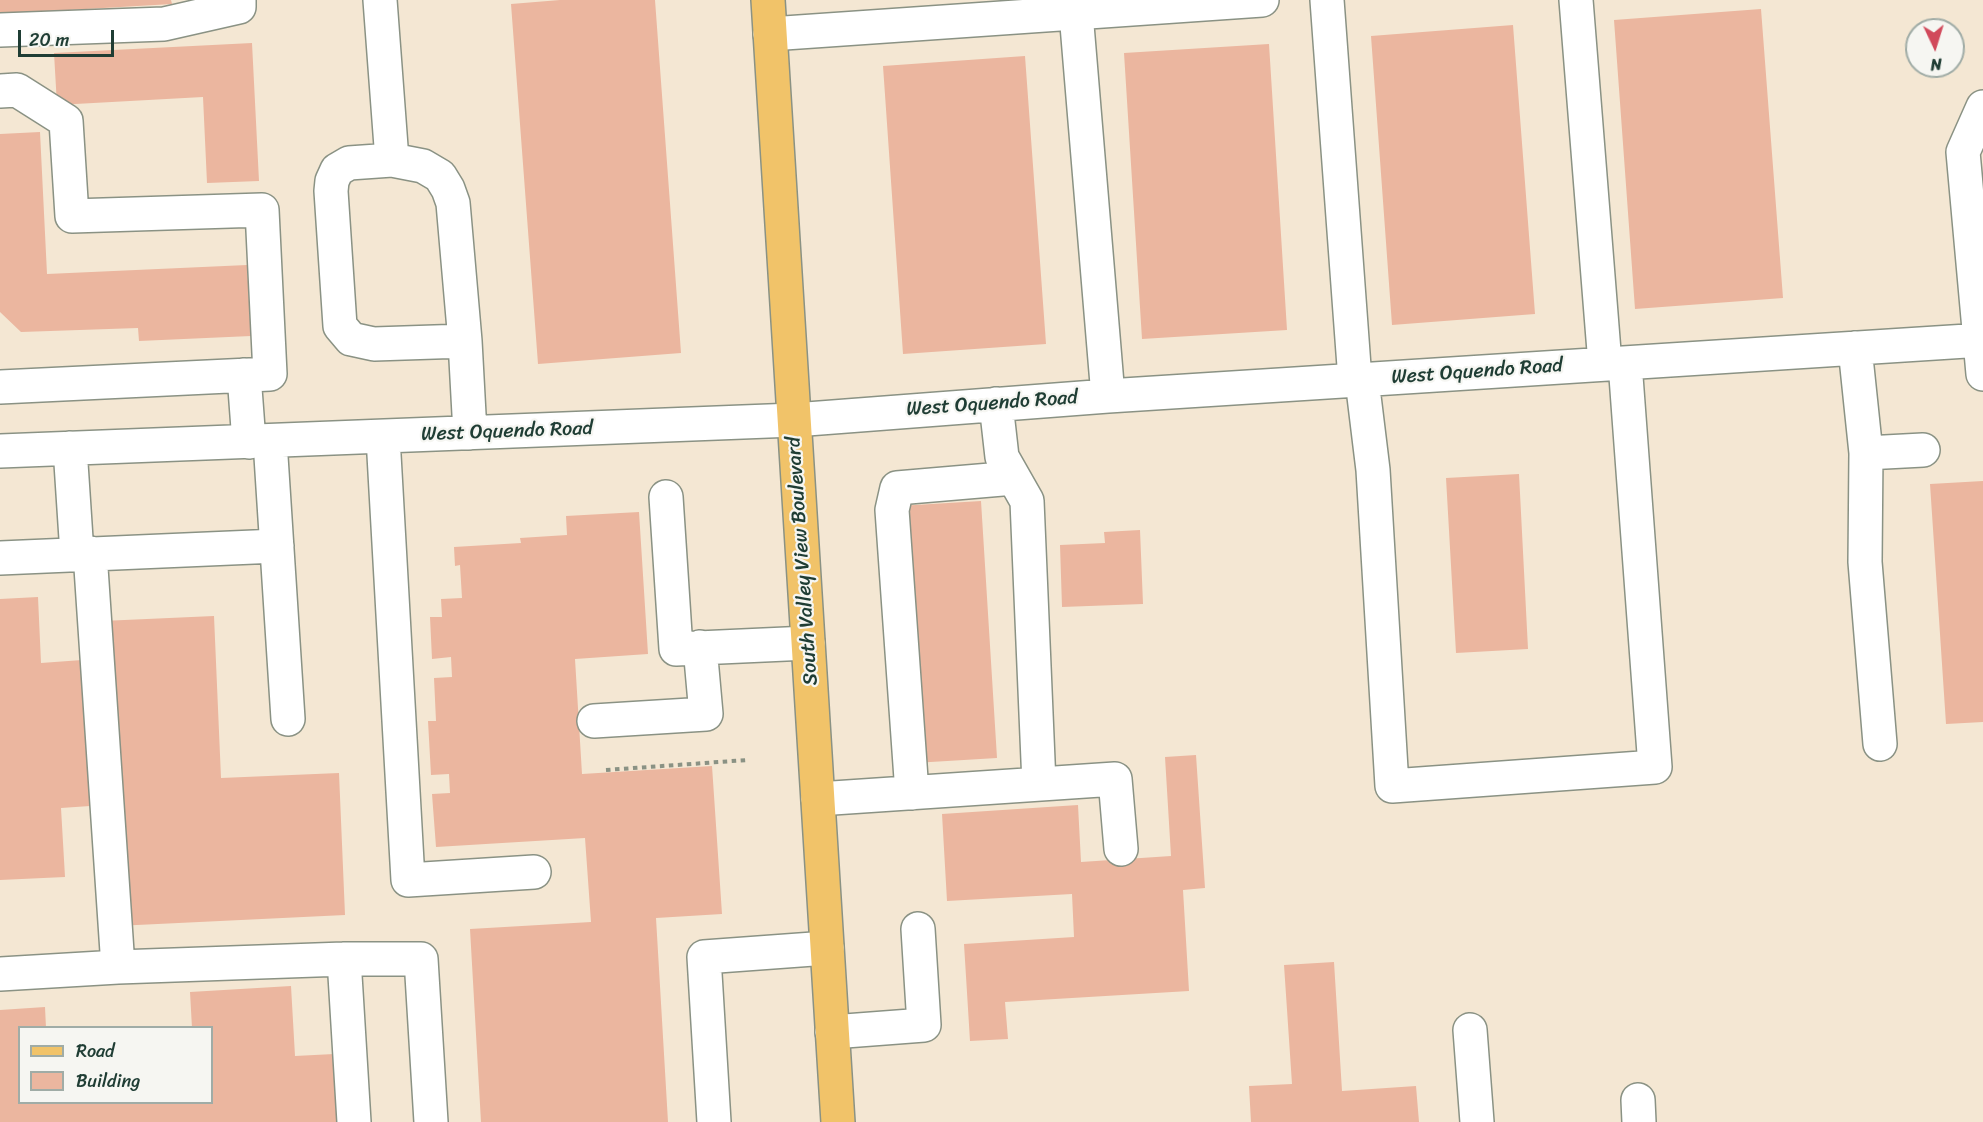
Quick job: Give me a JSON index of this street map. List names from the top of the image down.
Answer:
{
  "streets": {
    "main road": ["South Valley View Boulevard"],
    "street": ["West Oquendo Road"]
  },
  "crossings": [
    ["West Oquendo Road", "South Valley View Boulevard"]
  ],
  "legend": ["Road", "Building"],
  "scale_bar": "20 m",
  "north": "bottom"
}
